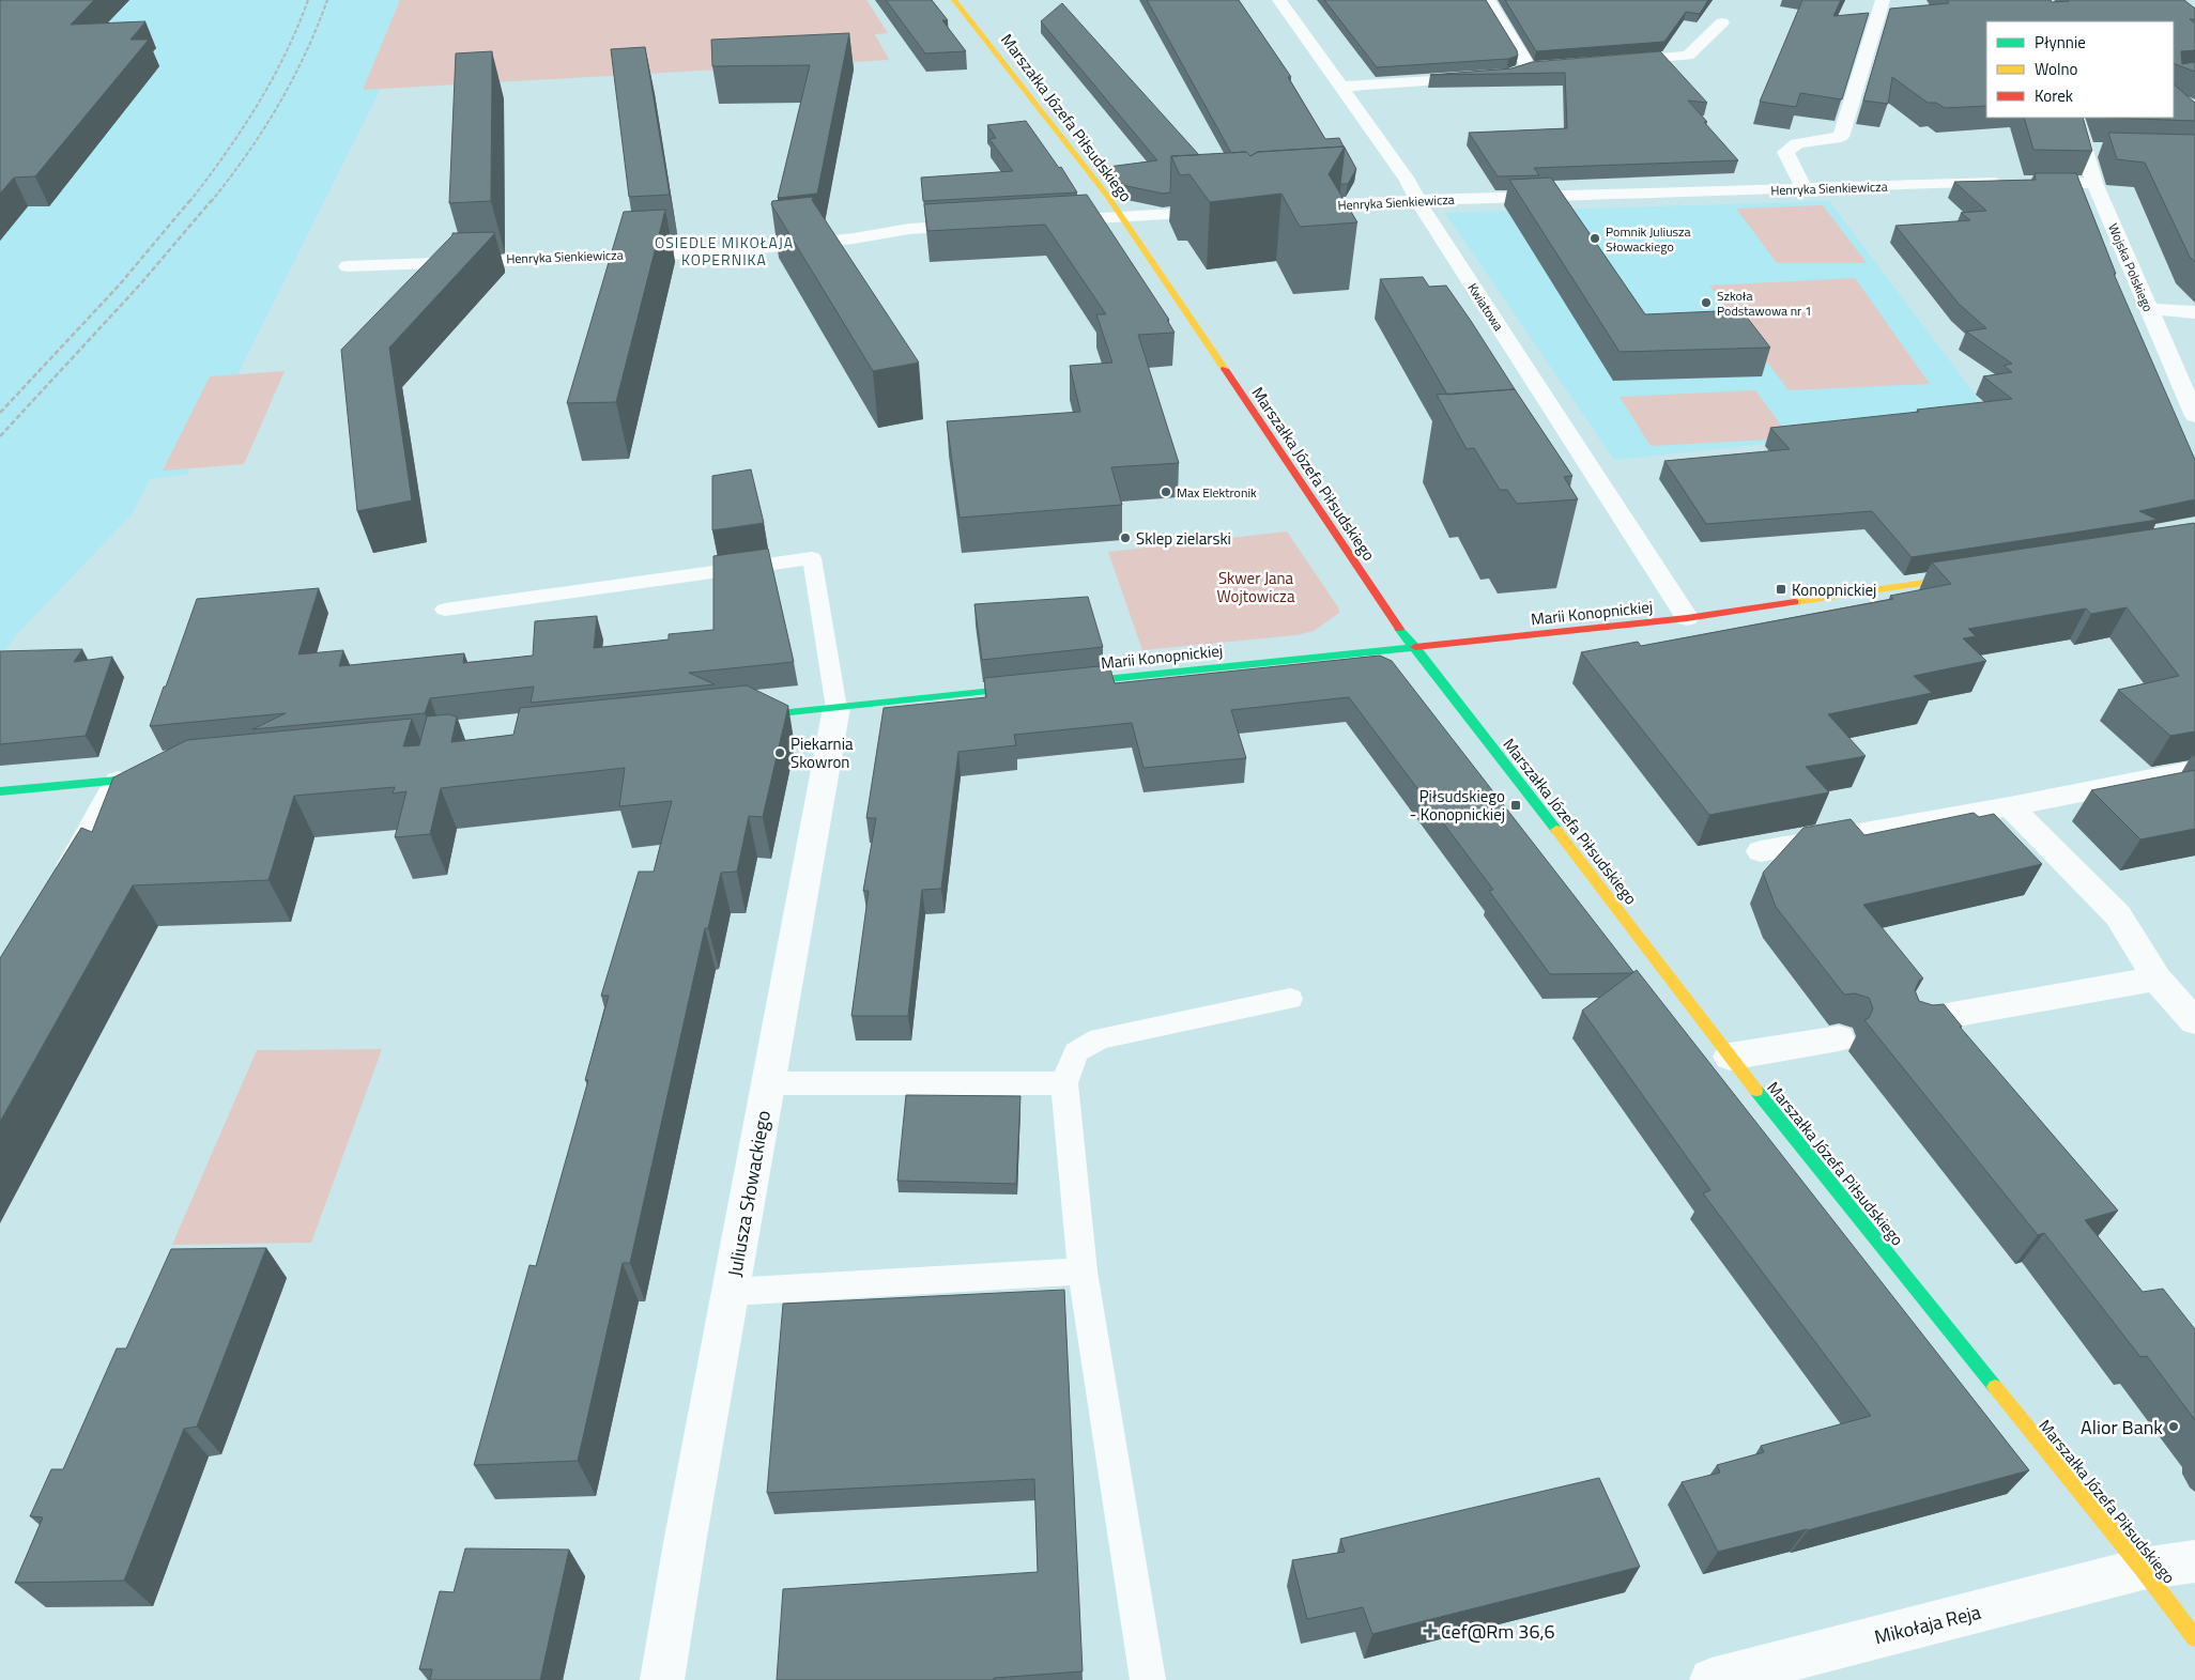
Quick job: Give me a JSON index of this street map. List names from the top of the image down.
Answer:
{
  "streets": {
    "street": [
      "Marszałka Józefa Piłsudskiego",
      "Henryka Sienkiewicza",
      "Wojska Polskiego",
      "Kwiatowa",
      "Marii Konopnickiej",
      "Juliusza Słowackiego",
      "Mikołaja Reja"
    ]
  },
  "crossings": [
    ["Marszałka Józefa Piłsudskiego", "Marii Konopnickiej"],
    ["Marszałka Józefa Piłsudskiego", "Mikołaja Reja"],
    ["Henryka Sienkiewicza", "Wojska Polskiego"],
    ["Henryka Sienkiewicza", "Kwiatowa"],
    ["Kwiatowa", "Marii Konopnickiej"]
  ],
  "districts": ["OSIEDLE MIKOŁAJA KOPERNIKA"],
  "parks": ["Skwer Jana Wojtowicza"],
  "places": {
    "other": [
      "Pomnik Juliusza Słowackiego",
      "Szkoła Podstawowa nr 1",
      "Max Elektronik",
      "Sklep zielarski",
      "Piekarnia Skowron",
      "Alior Bank"
    ],
    "transit": ["Konopnickiej", "Piłsudskiego - Konopnickiej"],
    "health": ["Cef@Rm 36,6"]
  },
  "legend": ["Płynnie", "Wolno", "Korek"]
}
